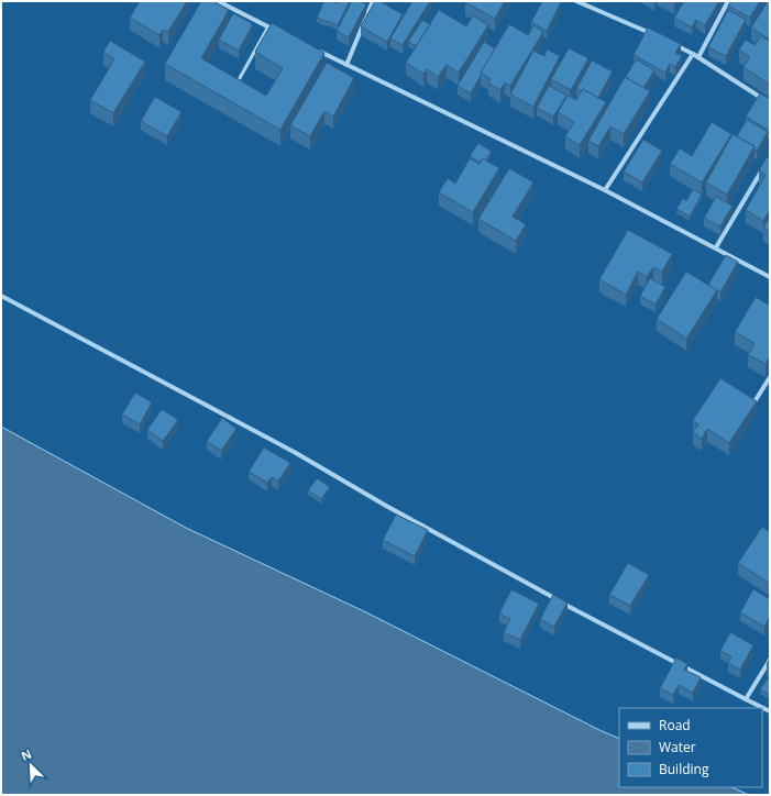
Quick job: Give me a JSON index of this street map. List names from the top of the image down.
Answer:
{
  "legend": ["Road", "Water", "Building"],
  "north": "top left"
}
